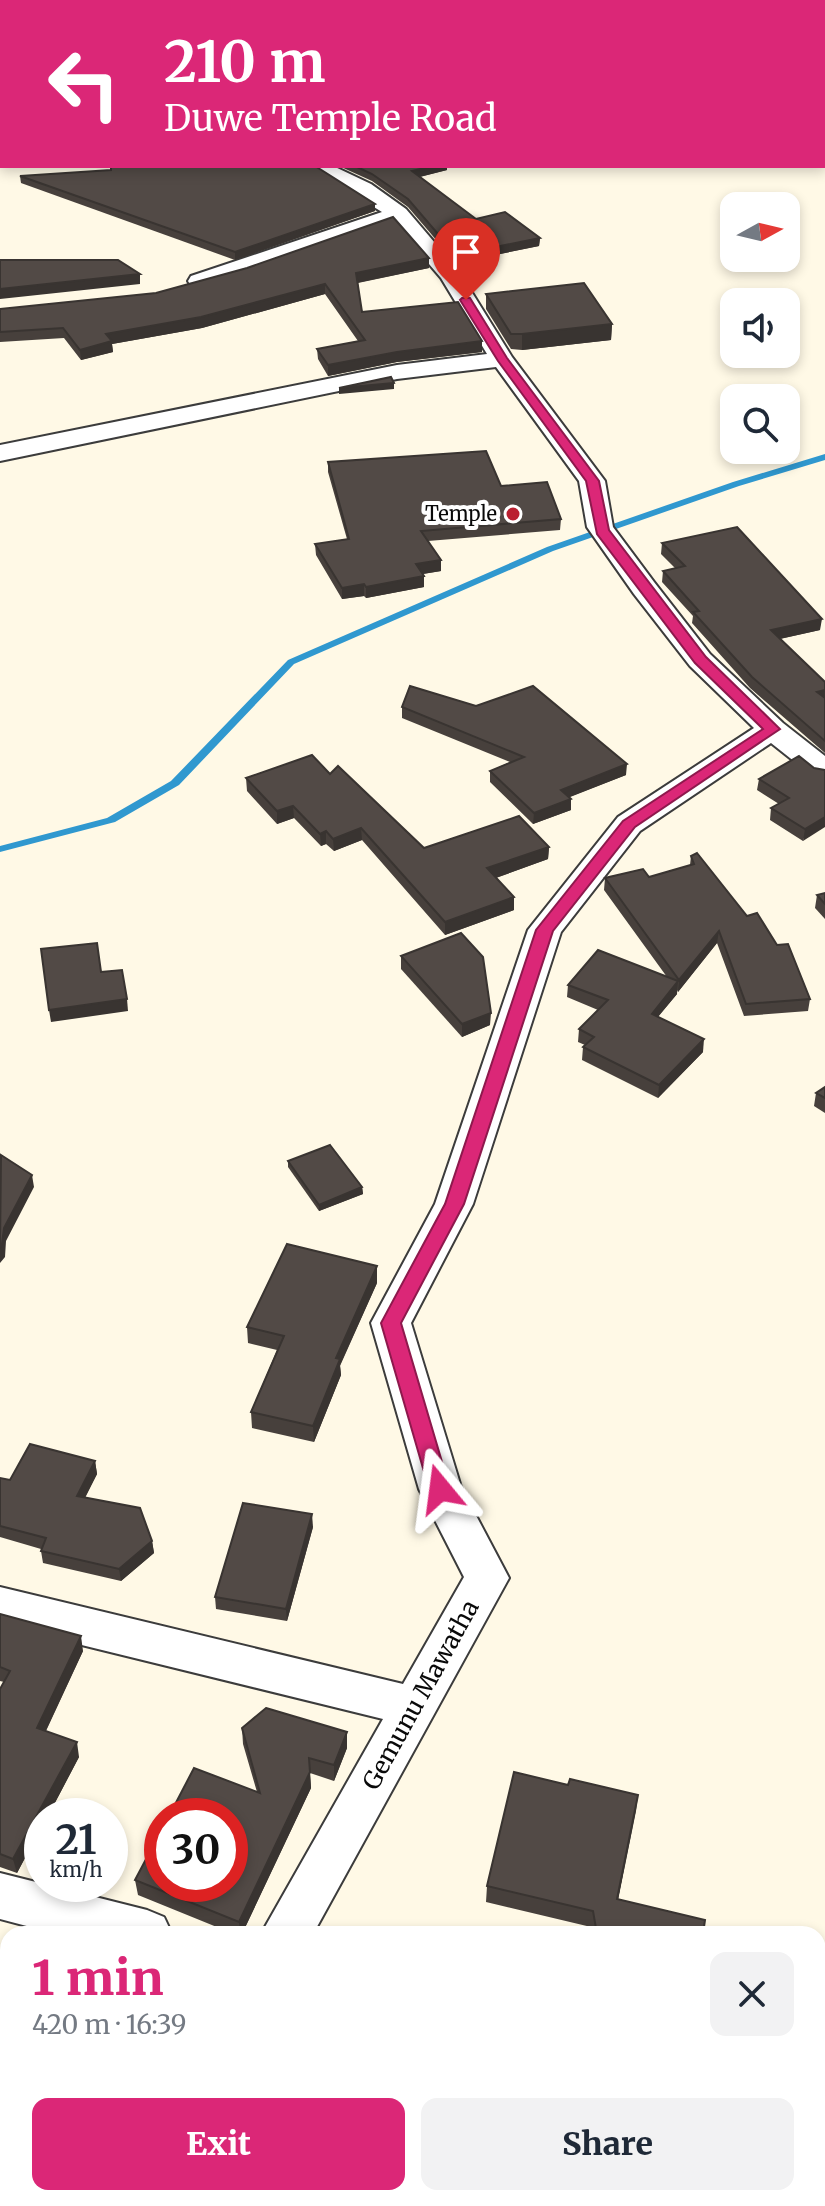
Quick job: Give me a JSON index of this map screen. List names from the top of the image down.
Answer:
{
  "streets": {
    "street": ["Gemunu Mawatha"]
  },
  "places": ["Temple"],
  "north": "right",
  "page": {
    "turn": ["210 m", "Duwe Temple Road"],
    "speed": "21 km/h",
    "limit": "30",
    "heading": ["1 min", "420 m · 16:39"],
    "buttons": ["Exit", "Share"]
  }
}
